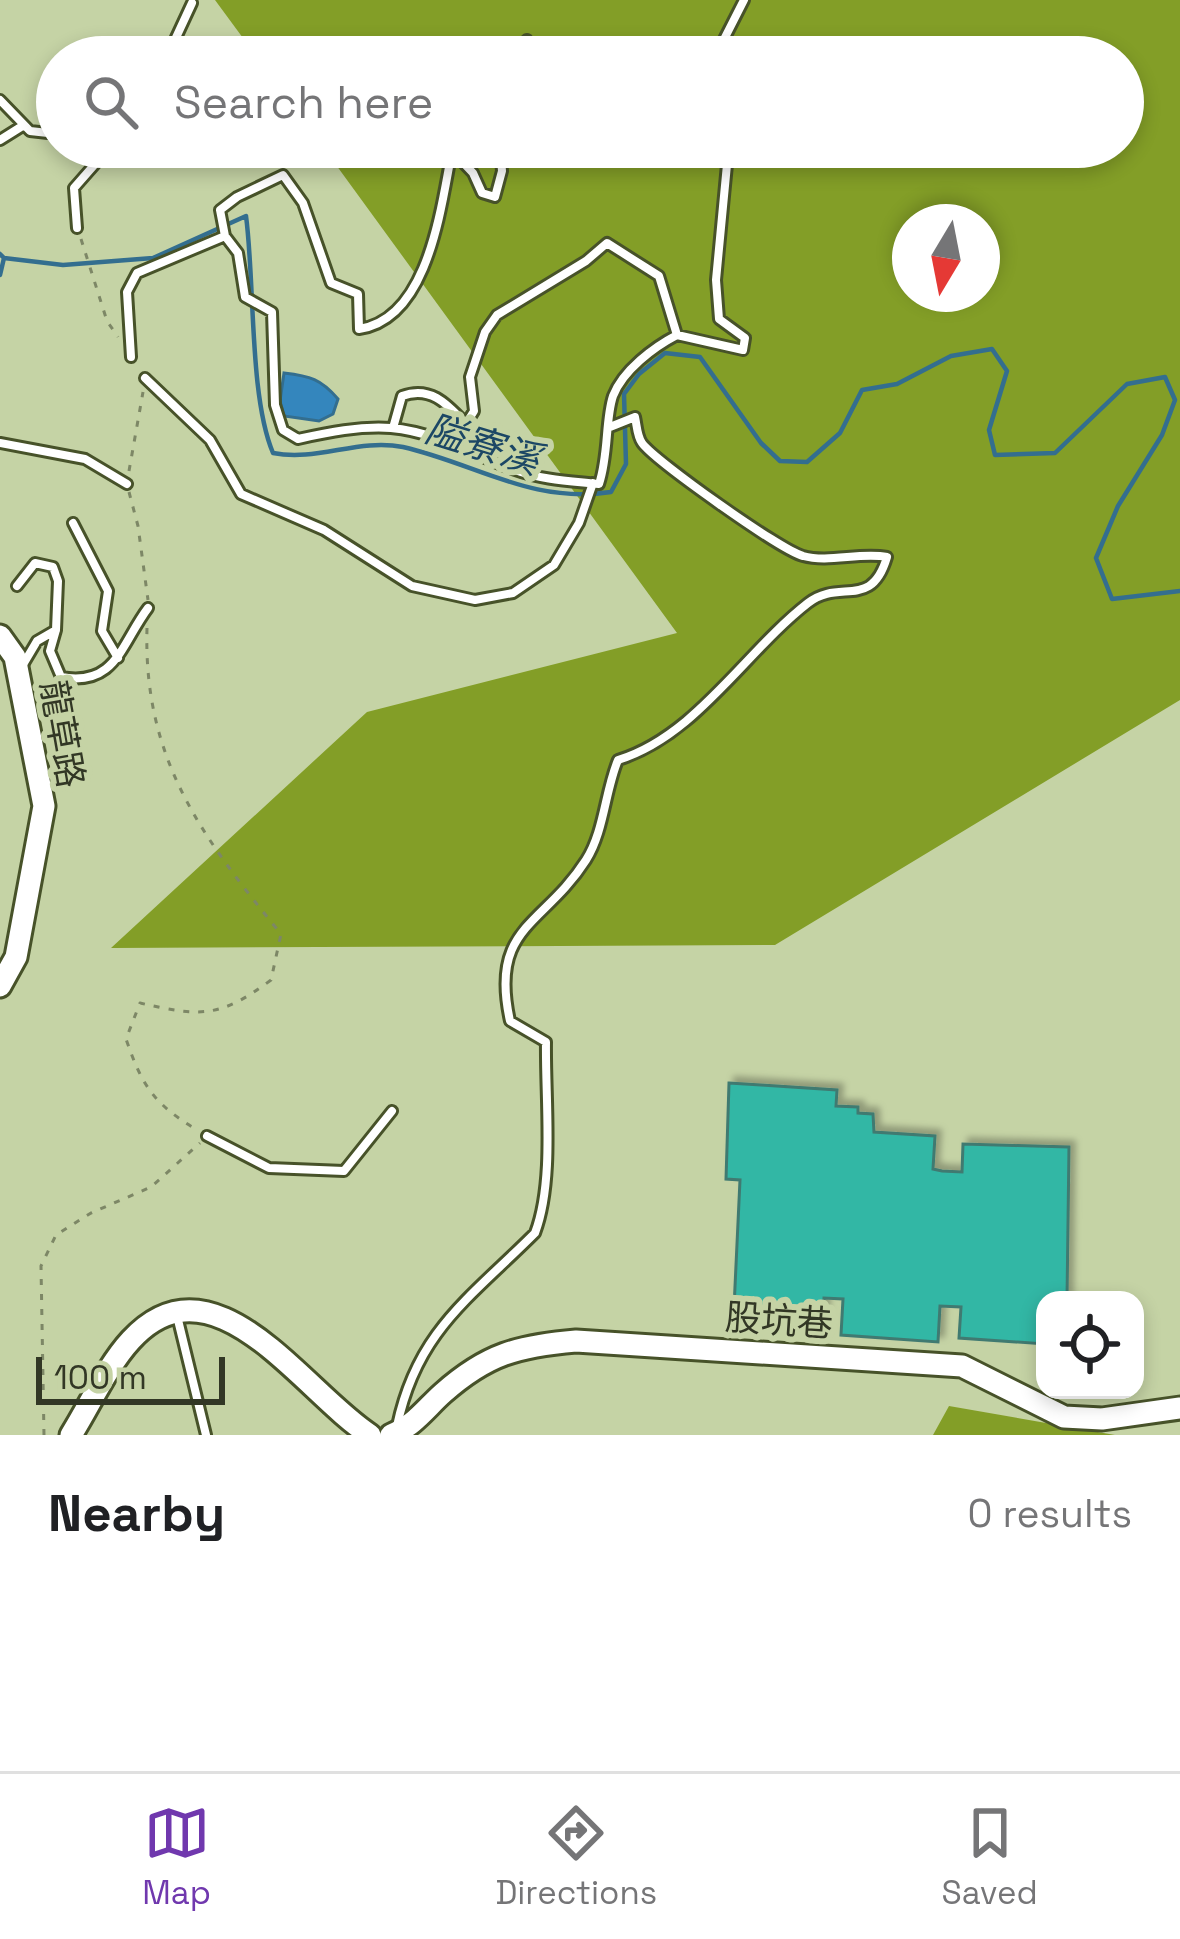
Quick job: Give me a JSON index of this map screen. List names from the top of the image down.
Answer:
{
  "streets": {
    "street": ["龍草路", "股坑巷"]
  },
  "water": ["隘寮溪"],
  "scale_bar": "100 m",
  "north": "bottom",
  "page": {
    "search": "Search here",
    "scale": "100 m",
    "heading": ["Nearby", "0 results"],
    "nav": ["Map", "Directions", "Saved"]
  }
}
